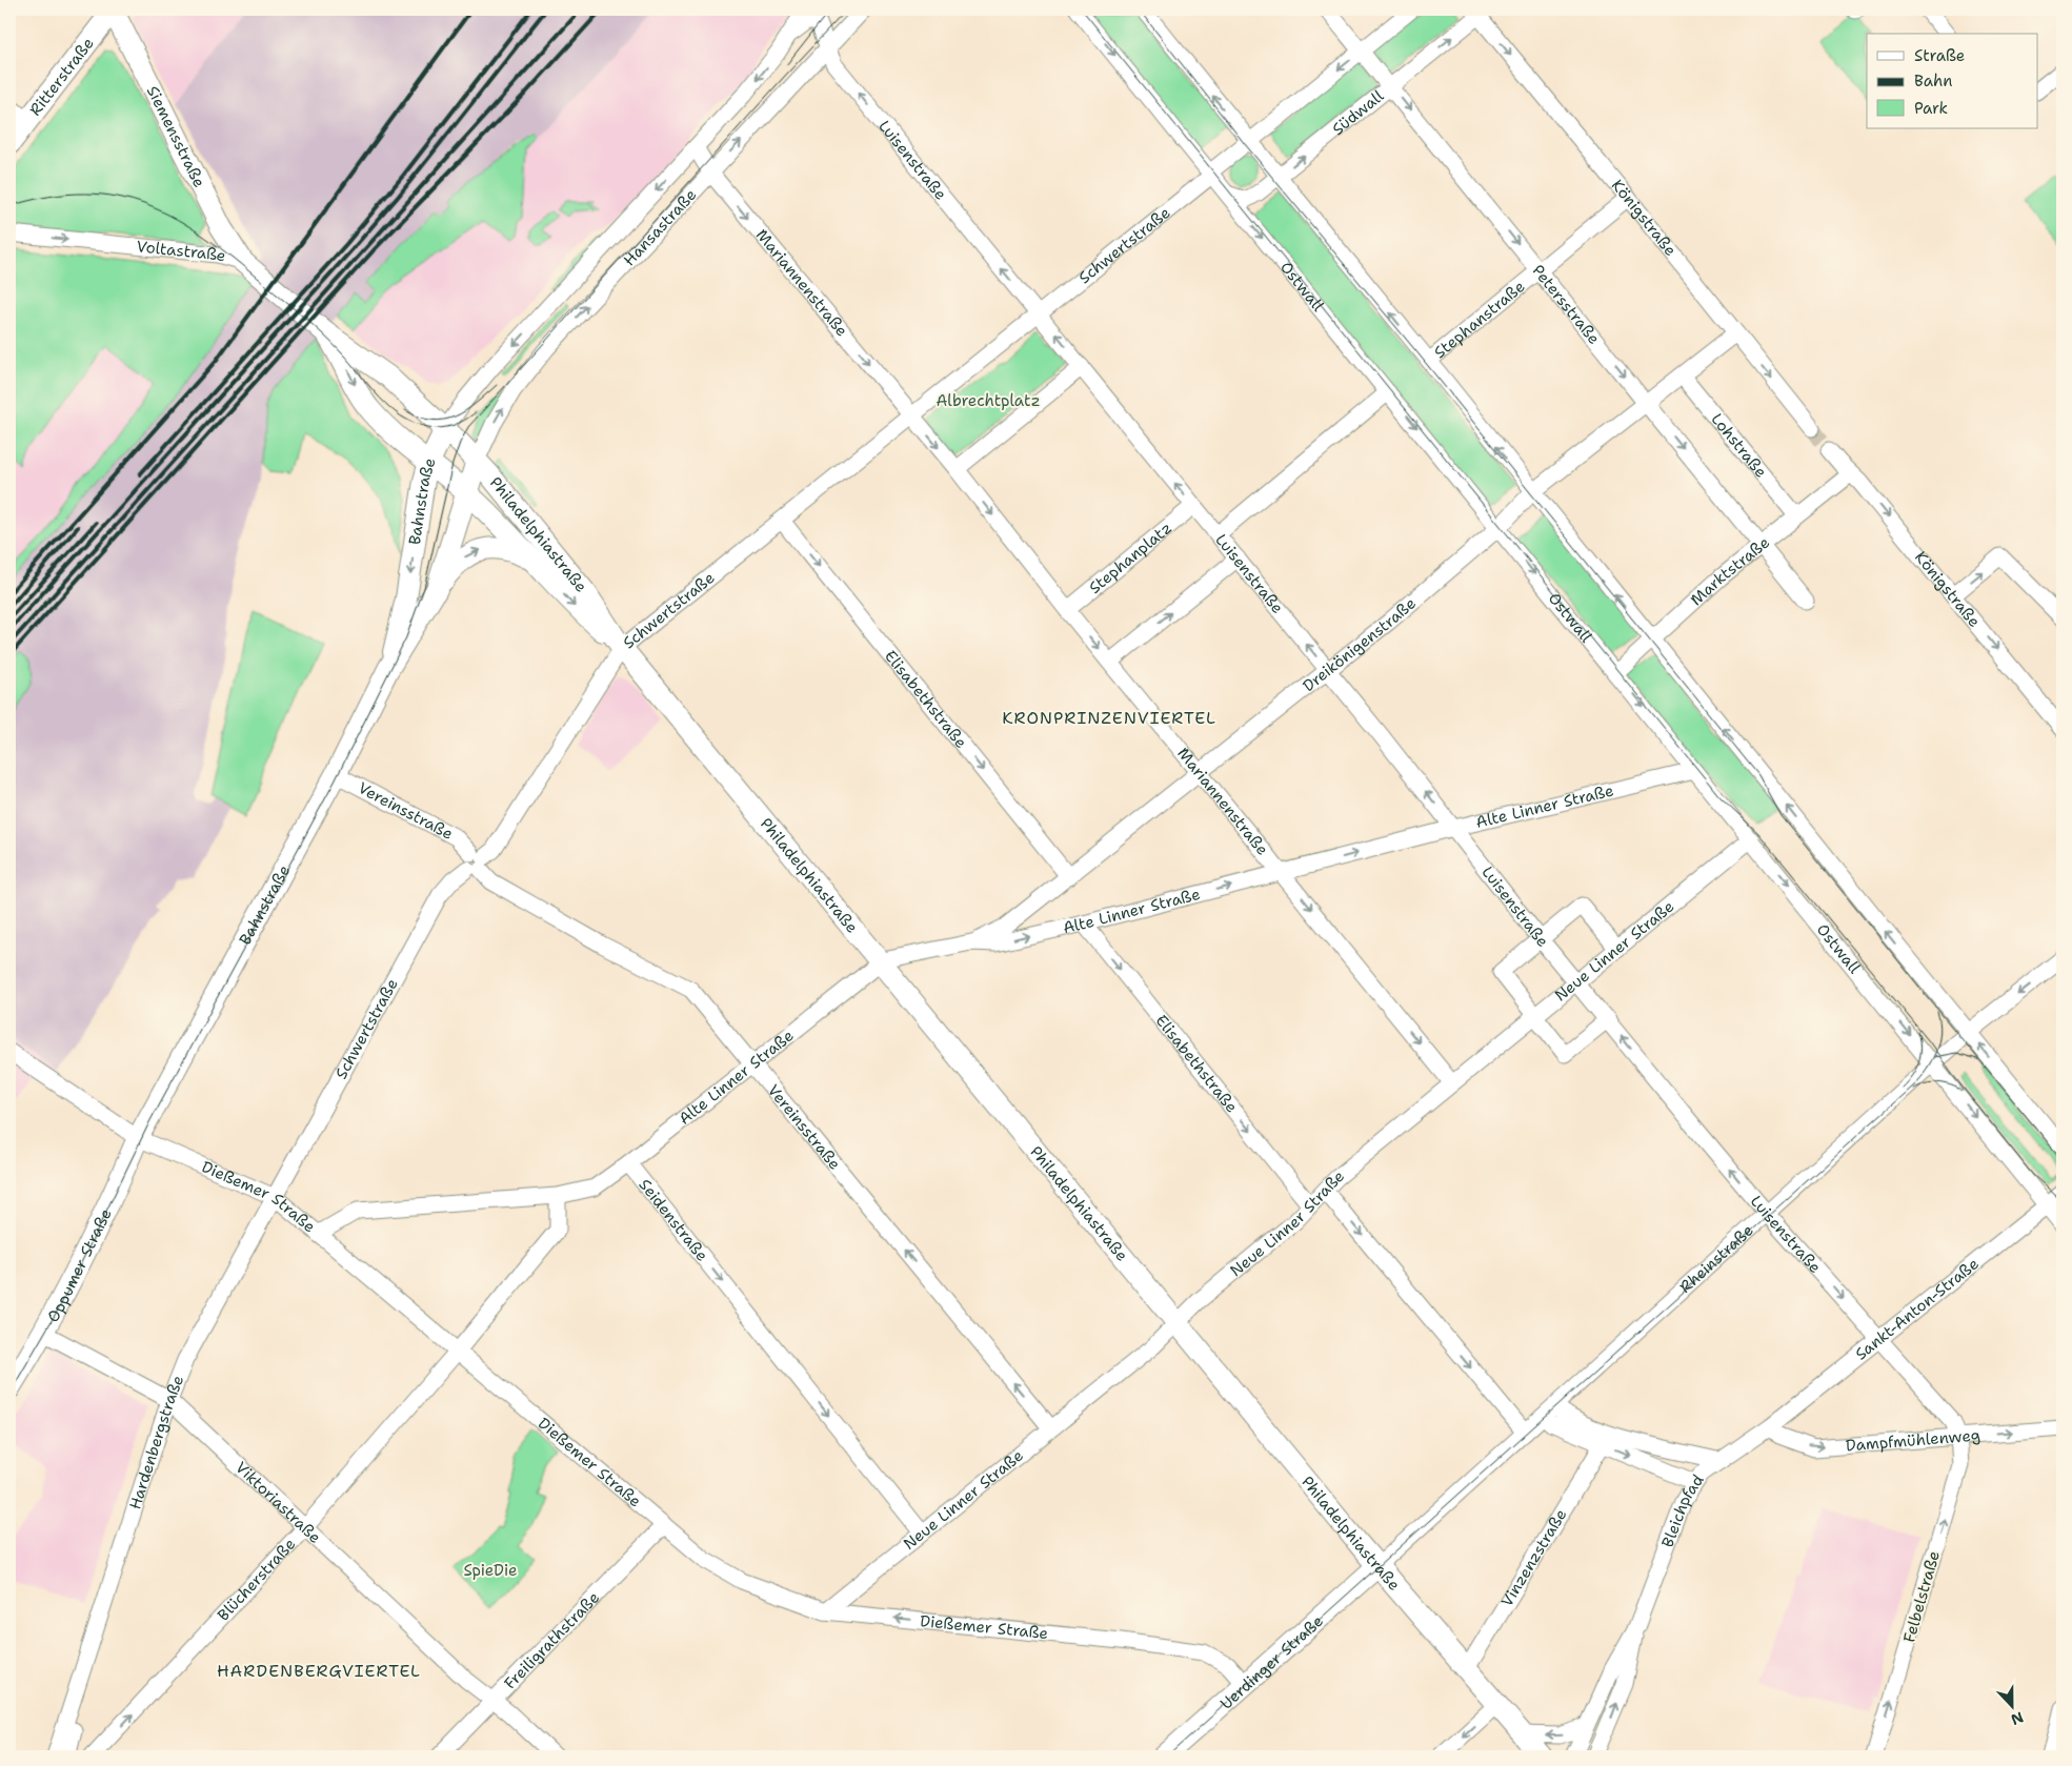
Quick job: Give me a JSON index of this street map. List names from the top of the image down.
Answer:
{
  "streets": {
    "main road": [
      "Ritterstraße",
      "Siemensstraße",
      "Voltastraße",
      "Bahnstraße",
      "Philadelphiastraße",
      "Oppumer Straße",
      "Uerdinger Straße"
    ],
    "street": [
      "Südwall",
      "Luisenstraße",
      "Königstraße",
      "Hansastraße",
      "Schwertstraße",
      "Mariannenstraße",
      "Ostwall",
      "Petersstraße",
      "Stephanstraße",
      "Lohstraße",
      "Stephanplatz",
      "Marktstraße",
      "Dreikönigenstraße",
      "Elisabethstraße",
      "Alte Linner Straße",
      "Vereinsstraße",
      "Neue Linner Straße",
      "Dießemer Straße",
      "Seidenstraße",
      "Rheinstraße",
      "Sankt-Anton-Straße",
      "Dampfmühlenweg",
      "Hardenbergstraße",
      "Viktoriastraße",
      "Bleichpfad",
      "Vinzenzstraße",
      "Blücherstraße",
      "Felbelstraße",
      "Freiligrathstraße"
    ]
  },
  "crossings": [
    ["Ritterstraße", "Siemensstraße"],
    ["Südwall", "Königstraße"],
    ["Südwall", "Ostwall"],
    ["Südwall", "Petersstraße"],
    ["Siemensstraße", "Voltastraße"],
    ["Luisenstraße", "Hansastraße"],
    ["Luisenstraße", "Schwertstraße"],
    ["Luisenstraße", "Stephanplatz"],
    ["Luisenstraße", "Dreikönigenstraße"],
    ["Luisenstraße", "Alte Linner Straße"],
    ["Luisenstraße", "Neue Linner Straße"],
    ["Luisenstraße", "Rheinstraße"],
    ["Luisenstraße", "Sankt-Anton-Straße"],
    ["Luisenstraße", "Dampfmühlenweg"],
    ["Luisenstraße", "Felbelstraße"],
    ["Königstraße", "Stephanstraße"],
    ["Königstraße", "Marktstraße"],
    ["Königstraße", "Dreikönigenstraße"],
    ["Hansastraße", "Voltastraße"],
    ["Hansastraße", "Mariannenstraße"],
    ["Hansastraße", "Bahnstraße"],
    ["Hansastraße", "Philadelphiastraße"],
    ["Schwertstraße", "Mariannenstraße"],
    ["Schwertstraße", "Ostwall"],
    ["Schwertstraße", "Philadelphiastraße"],
    ["Schwertstraße", "Elisabethstraße"],
    ["Schwertstraße", "Vereinsstraße"],
    ["Schwertstraße", "Dießemer Straße"],
    ["Schwertstraße", "Hardenbergstraße"],
    ["Voltastraße", "Bahnstraße"],
    ["Voltastraße", "Philadelphiastraße"],
    ["Mariannenstraße", "Stephanplatz"],
    ["Mariannenstraße", "Dreikönigenstraße"],
    ["Mariannenstraße", "Alte Linner Straße"],
    ["Mariannenstraße", "Neue Linner Straße"],
    ["Ostwall", "Marktstraße"],
    ["Ostwall", "Dreikönigenstraße"],
    ["Ostwall", "Alte Linner Straße"],
    ["Ostwall", "Neue Linner Straße"],
    ["Ostwall", "Rheinstraße"],
    ["Ostwall", "Sankt-Anton-Straße"],
    ["Petersstraße", "Stephanstraße"],
    ["Petersstraße", "Marktstraße"],
    ["Petersstraße", "Dreikönigenstraße"],
    ["Lohstraße", "Marktstraße"],
    ["Lohstraße", "Dreikönigenstraße"],
    ["Bahnstraße", "Philadelphiastraße"],
    ["Bahnstraße", "Vereinsstraße"],
    ["Bahnstraße", "Dießemer Straße"],
    ["Bahnstraße", "Oppumer Straße"],
    ["Philadelphiastraße", "Alte Linner Straße"],
    ["Philadelphiastraße", "Neue Linner Straße"],
    ["Philadelphiastraße", "Rheinstraße"],
    ["Philadelphiastraße", "Vinzenzstraße"],
    ["Philadelphiastraße", "Uerdinger Straße"],
    ["Dreikönigenstraße", "Elisabethstraße"],
    ["Dreikönigenstraße", "Alte Linner Straße"],
    ["Elisabethstraße", "Alte Linner Straße"],
    ["Elisabethstraße", "Neue Linner Straße"],
    ["Alte Linner Straße", "Vereinsstraße"],
    ["Alte Linner Straße", "Seidenstraße"],
    ["Vereinsstraße", "Neue Linner Straße"],
    ["Neue Linner Straße", "Dießemer Straße"],
    ["Neue Linner Straße", "Seidenstraße"],
    ["Dießemer Straße", "Seidenstraße"],
    ["Dießemer Straße", "Oppumer Straße"],
    ["Dießemer Straße", "Hardenbergstraße"],
    ["Dießemer Straße", "Blücherstraße"],
    ["Dießemer Straße", "Freiligrathstraße"],
    ["Dießemer Straße", "Uerdinger Straße"],
    ["Rheinstraße", "Uerdinger Straße"],
    ["Oppumer Straße", "Viktoriastraße"],
    ["Sankt-Anton-Straße", "Dampfmühlenweg"],
    ["Sankt-Anton-Straße", "Bleichpfad"],
    ["Dampfmühlenweg", "Bleichpfad"],
    ["Dampfmühlenweg", "Felbelstraße"],
    ["Hardenbergstraße", "Viktoriastraße"],
    ["Viktoriastraße", "Blücherstraße"],
    ["Viktoriastraße", "Freiligrathstraße"]
  ],
  "one_way": [
    "Königstraße",
    "Voltastraße",
    "Mariannenstraße",
    "Petersstraße",
    "Elisabethstraße",
    "Alte Linner Straße",
    "Vereinsstraße",
    "Seidenstraße",
    "Dampfmühlenweg",
    "Blücherstraße",
    "Felbelstraße"
  ],
  "districts": ["KRONPRINZENVIERTEL", "HARDENBERGVIERTEL"],
  "parks": ["Albrechtplatz", "SpieDie"],
  "legend": ["Straße", "Bahn", "Park"],
  "north": "bottom"
}
